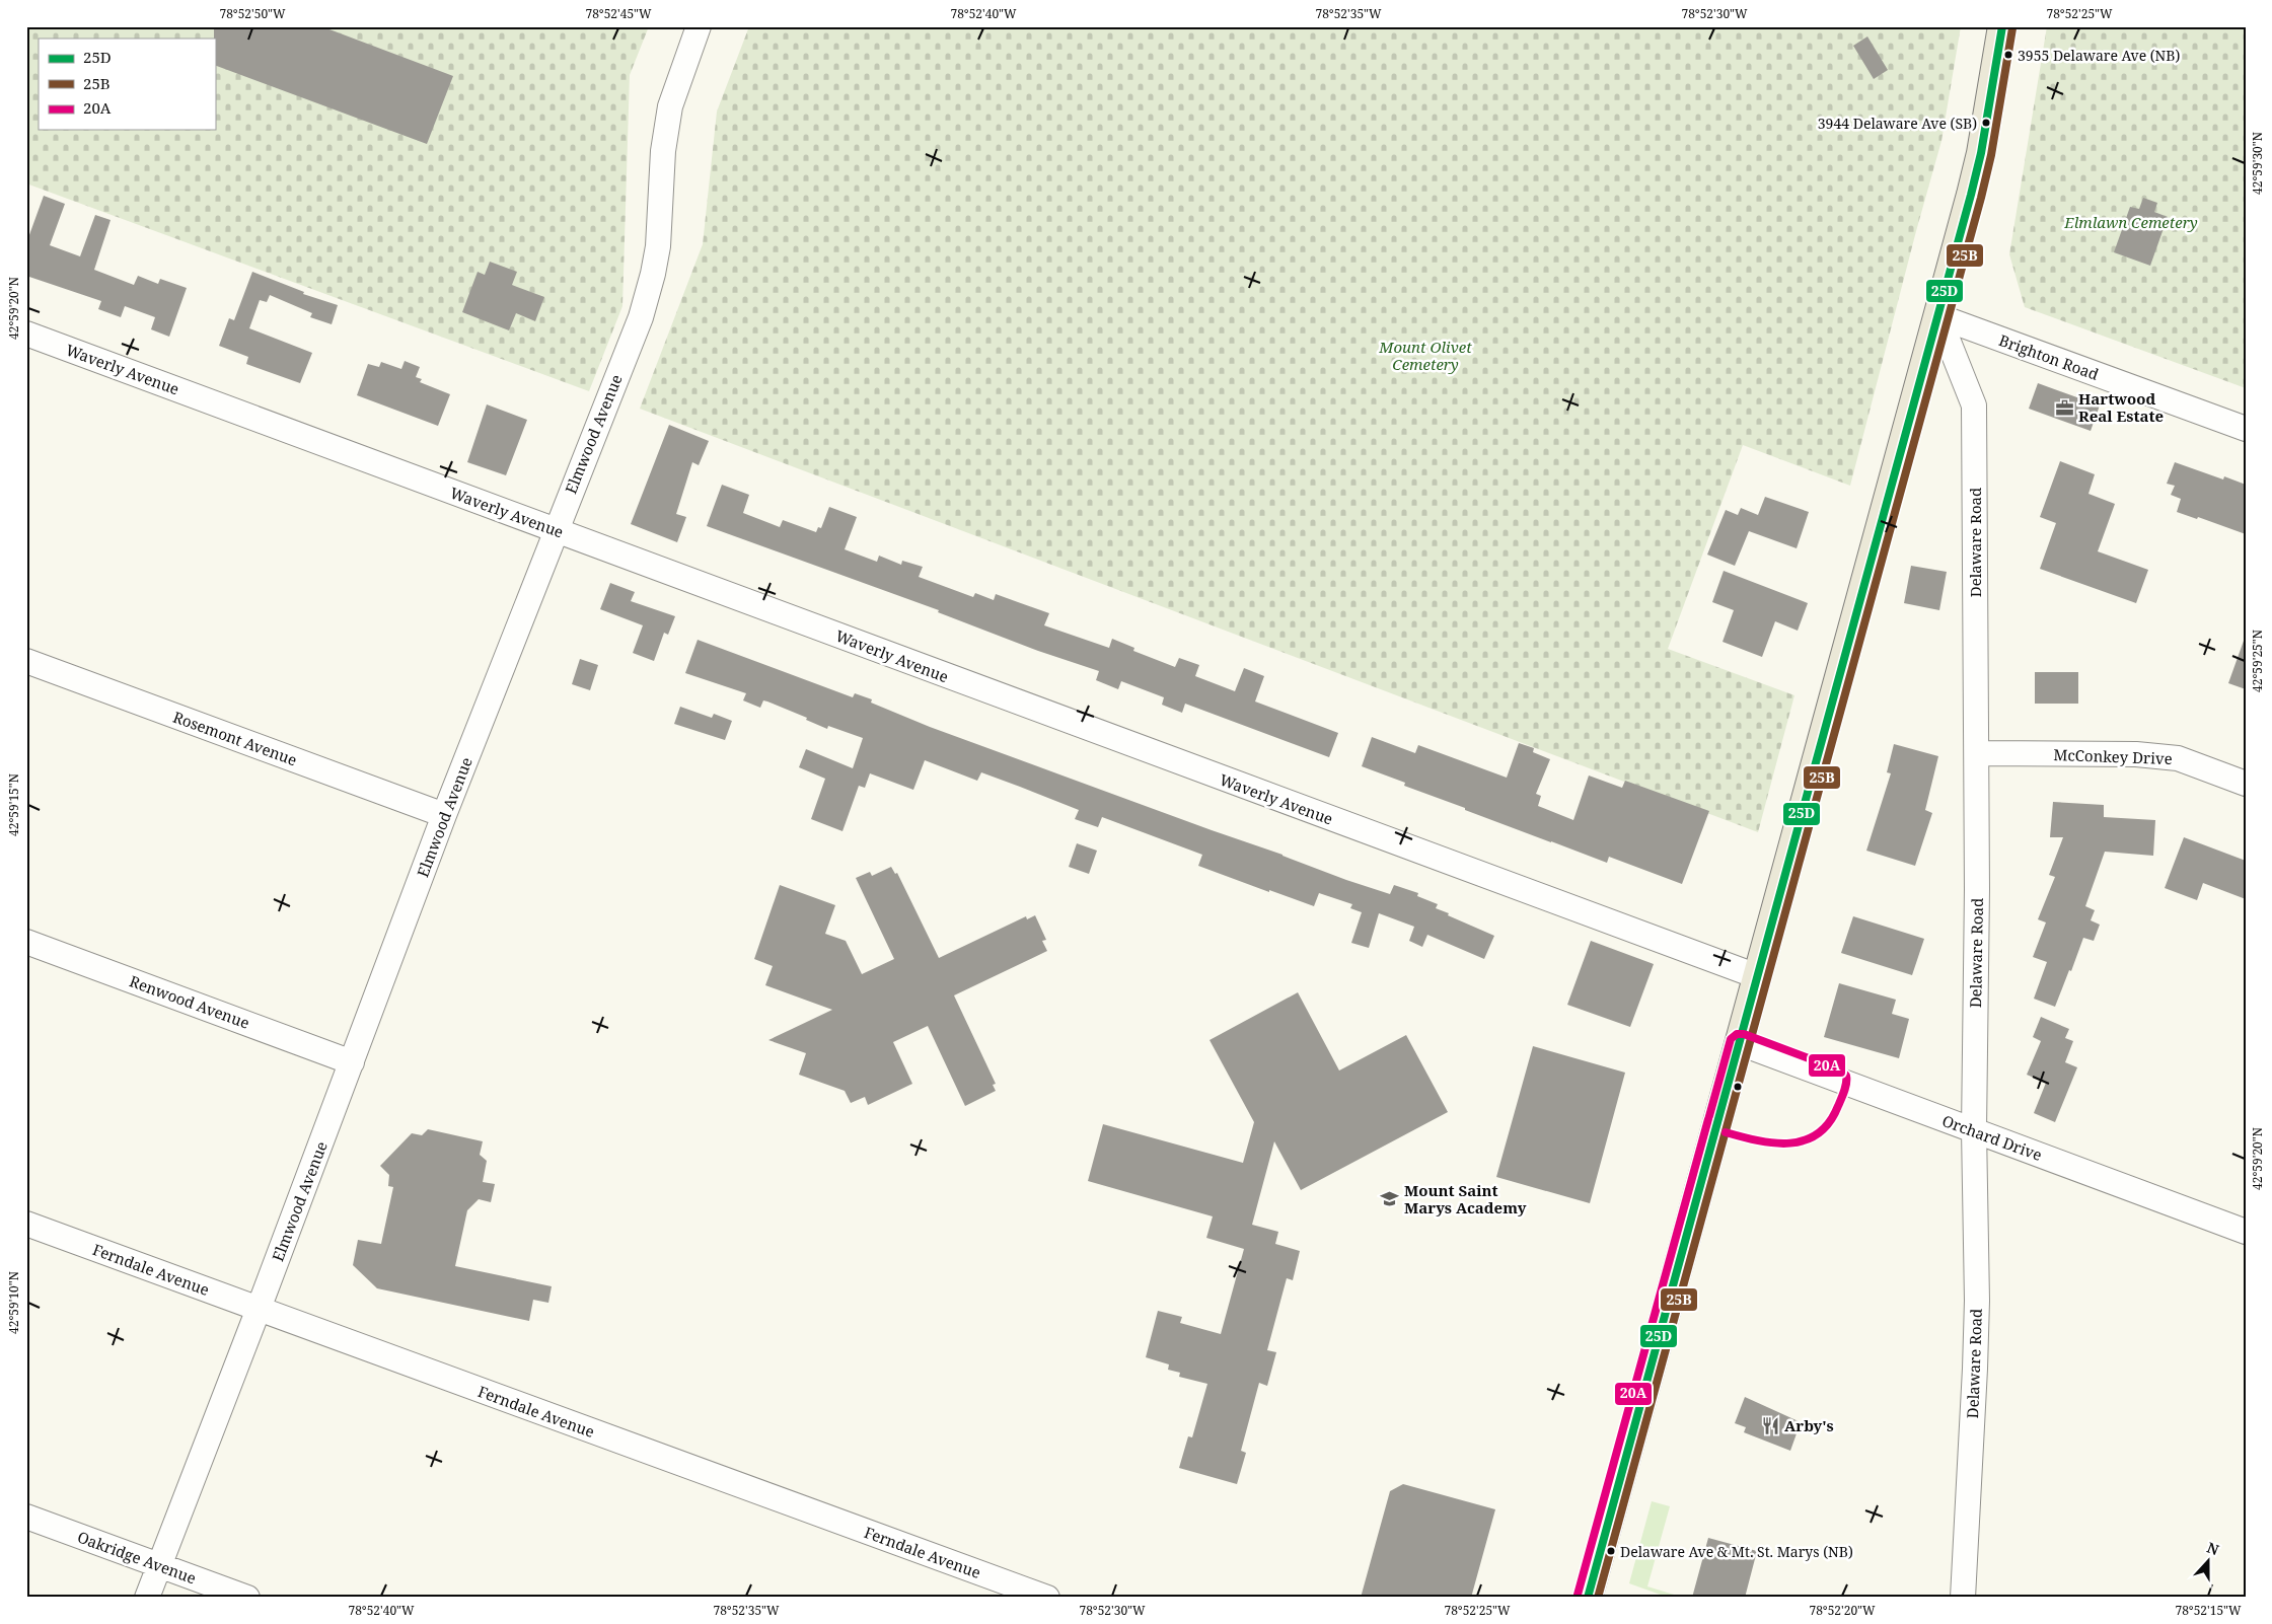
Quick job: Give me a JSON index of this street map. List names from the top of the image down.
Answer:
{
  "streets": {
    "street": [
      "Brighton Road",
      "Waverly Avenue",
      "Elmwood Avenue",
      "Delaware Road",
      "Rosemont Avenue",
      "McConkey Drive",
      "Renwood Avenue",
      "Orchard Drive",
      "Ferndale Avenue",
      "Oakridge Avenue"
    ]
  },
  "crossings": [
    ["Brighton Road", "Delaware Road"],
    ["Waverly Avenue", "Elmwood Avenue"],
    ["Elmwood Avenue", "Rosemont Avenue"],
    ["Elmwood Avenue", "Renwood Avenue"],
    ["Elmwood Avenue", "Ferndale Avenue"],
    ["Elmwood Avenue", "Oakridge Avenue"],
    ["Delaware Road", "McConkey Drive"],
    ["Delaware Road", "Orchard Drive"]
  ],
  "parks": ["Elmlawn Cemetery", "Mount Olivet Cemetery"],
  "places": {
    "other": ["3955 Delaware Ave (NB)", "3944 Delaware Ave (SB)", "Delaware Ave & Mt. St. Marys (NB)"],
    "office": ["Hartwood Real Estate"],
    "school or university": ["Mount Saint Marys Academy"],
    "restaurant": ["Arby's"]
  },
  "lines": ["transit line 25D", "transit line 25B", "transit line 20A"],
  "legend": ["25D", "25B", "20A"],
  "north": "top",
  "coordinates": [
    "78°52'50\"W",
    "78°52'45\"W",
    "78°52'40\"W",
    "78°52'35\"W",
    "78°52'30\"W",
    "78°52'25\"W",
    "42°59'30\"N",
    "42°59'20\"N",
    "42°59'25\"N",
    "42°59'15\"N",
    "42°59'10\"N",
    "78°52'20\"W",
    "78°52'15\"W"
  ]
}
